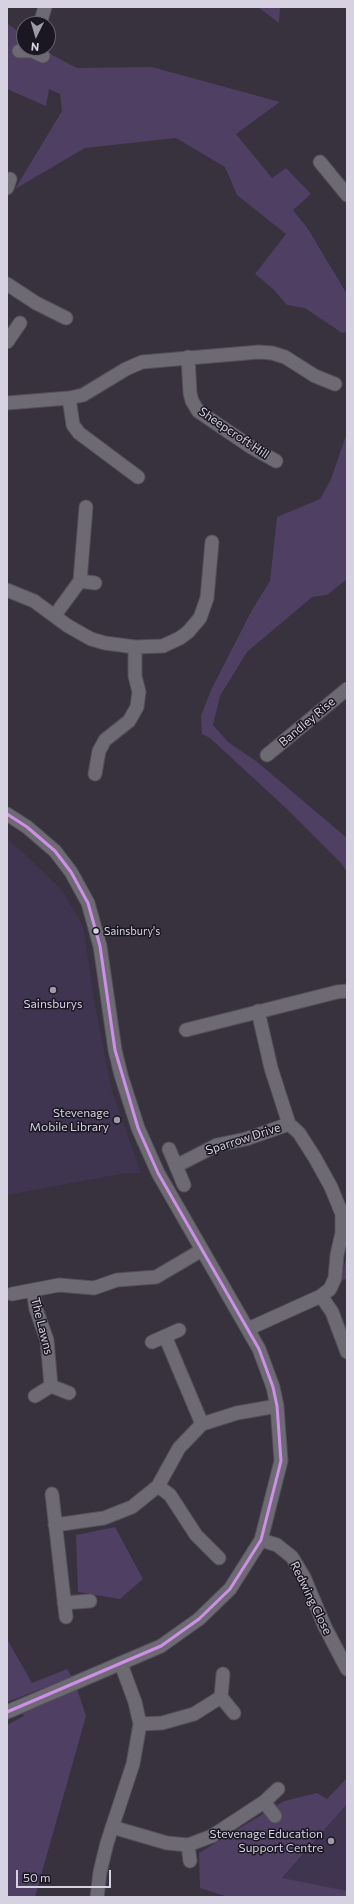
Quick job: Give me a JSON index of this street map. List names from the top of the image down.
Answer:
{
  "streets": {
    "street": [
      "Sheepcroft Hill",
      "Bandley Rise",
      "Sparrow Drive",
      "The Lawns",
      "Redwing Close"
    ]
  },
  "places": [
    "Sainsbury's",
    "Sainsburys",
    "Stevenage Mobile Library",
    "Stevenage Education Support Centre"
  ],
  "scale_bar": "50 m",
  "north": "bottom"
}
